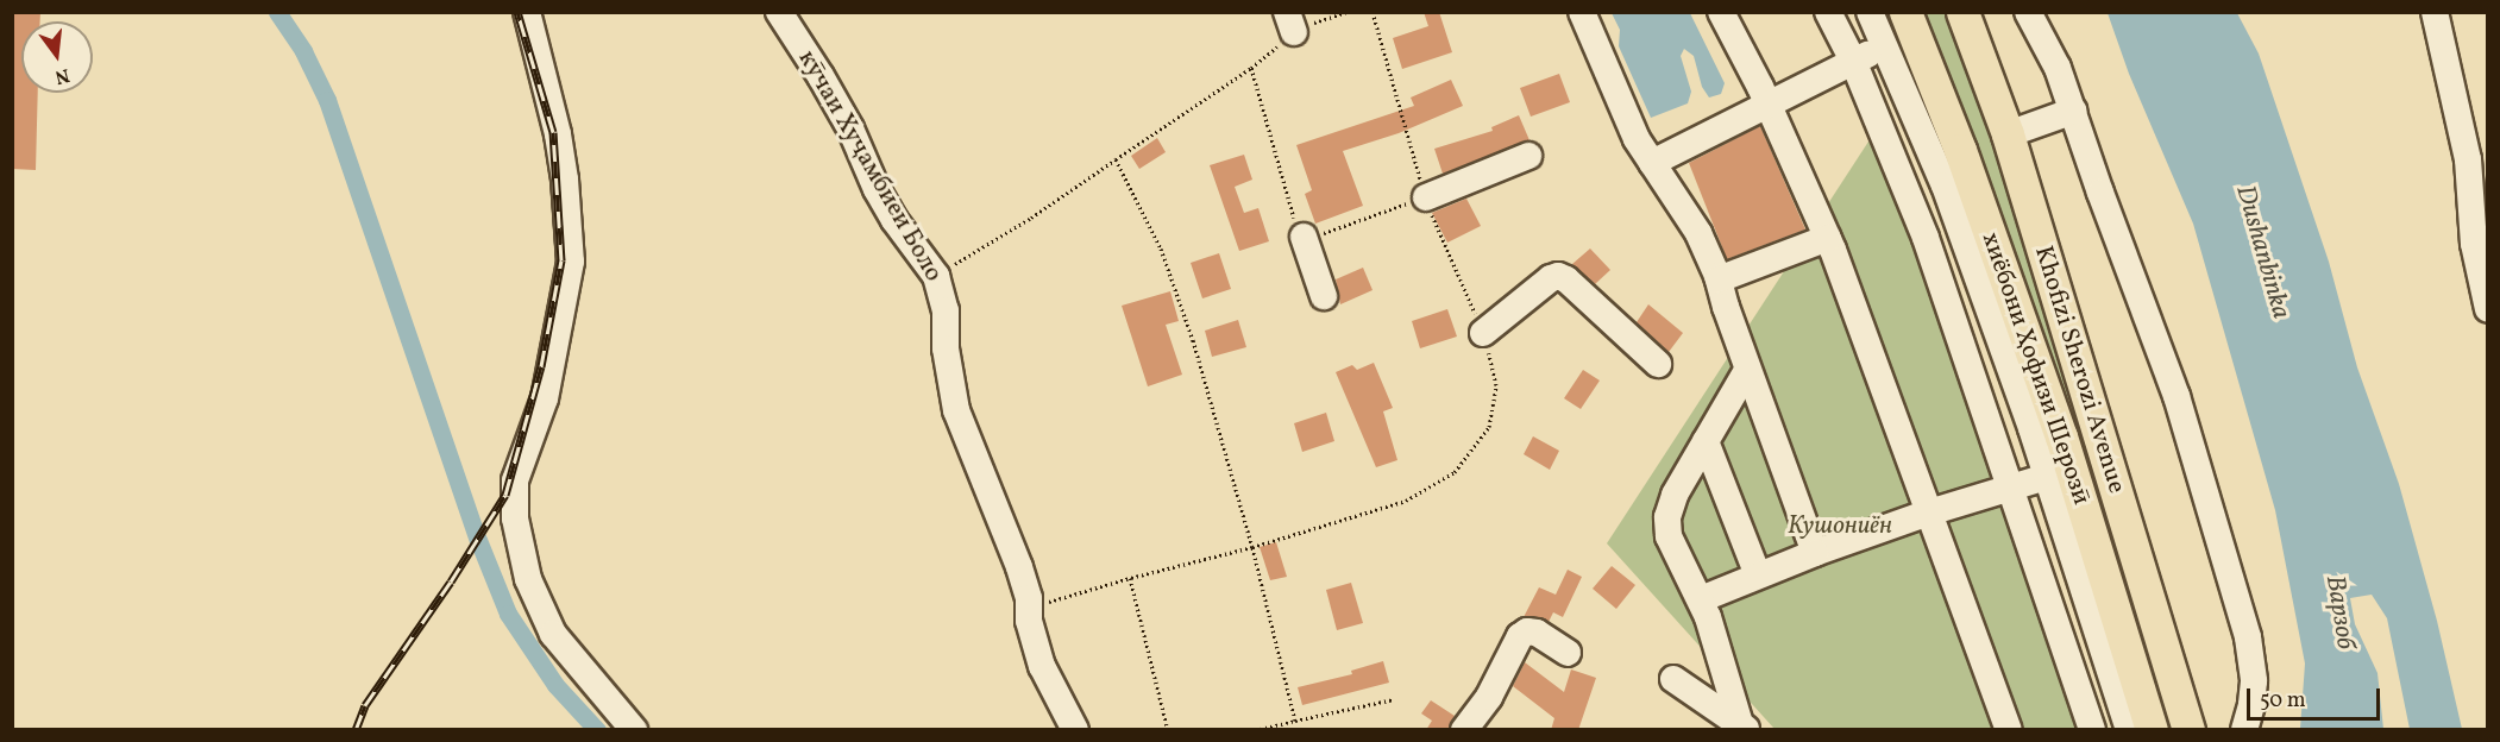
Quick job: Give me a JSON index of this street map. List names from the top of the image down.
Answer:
{
  "streets": {
    "main road": ["хиёбони Ҳофизи Шерозӣ", "Khofizi Sherozi Avenue"],
    "street": ["кӯчаи Хуҷамбиеи Боло"]
  },
  "water": ["Dushanbinka", "Варзоб"],
  "parks": ["Кушониён"],
  "scale_bar": "50 m",
  "north": "bottom"
}
